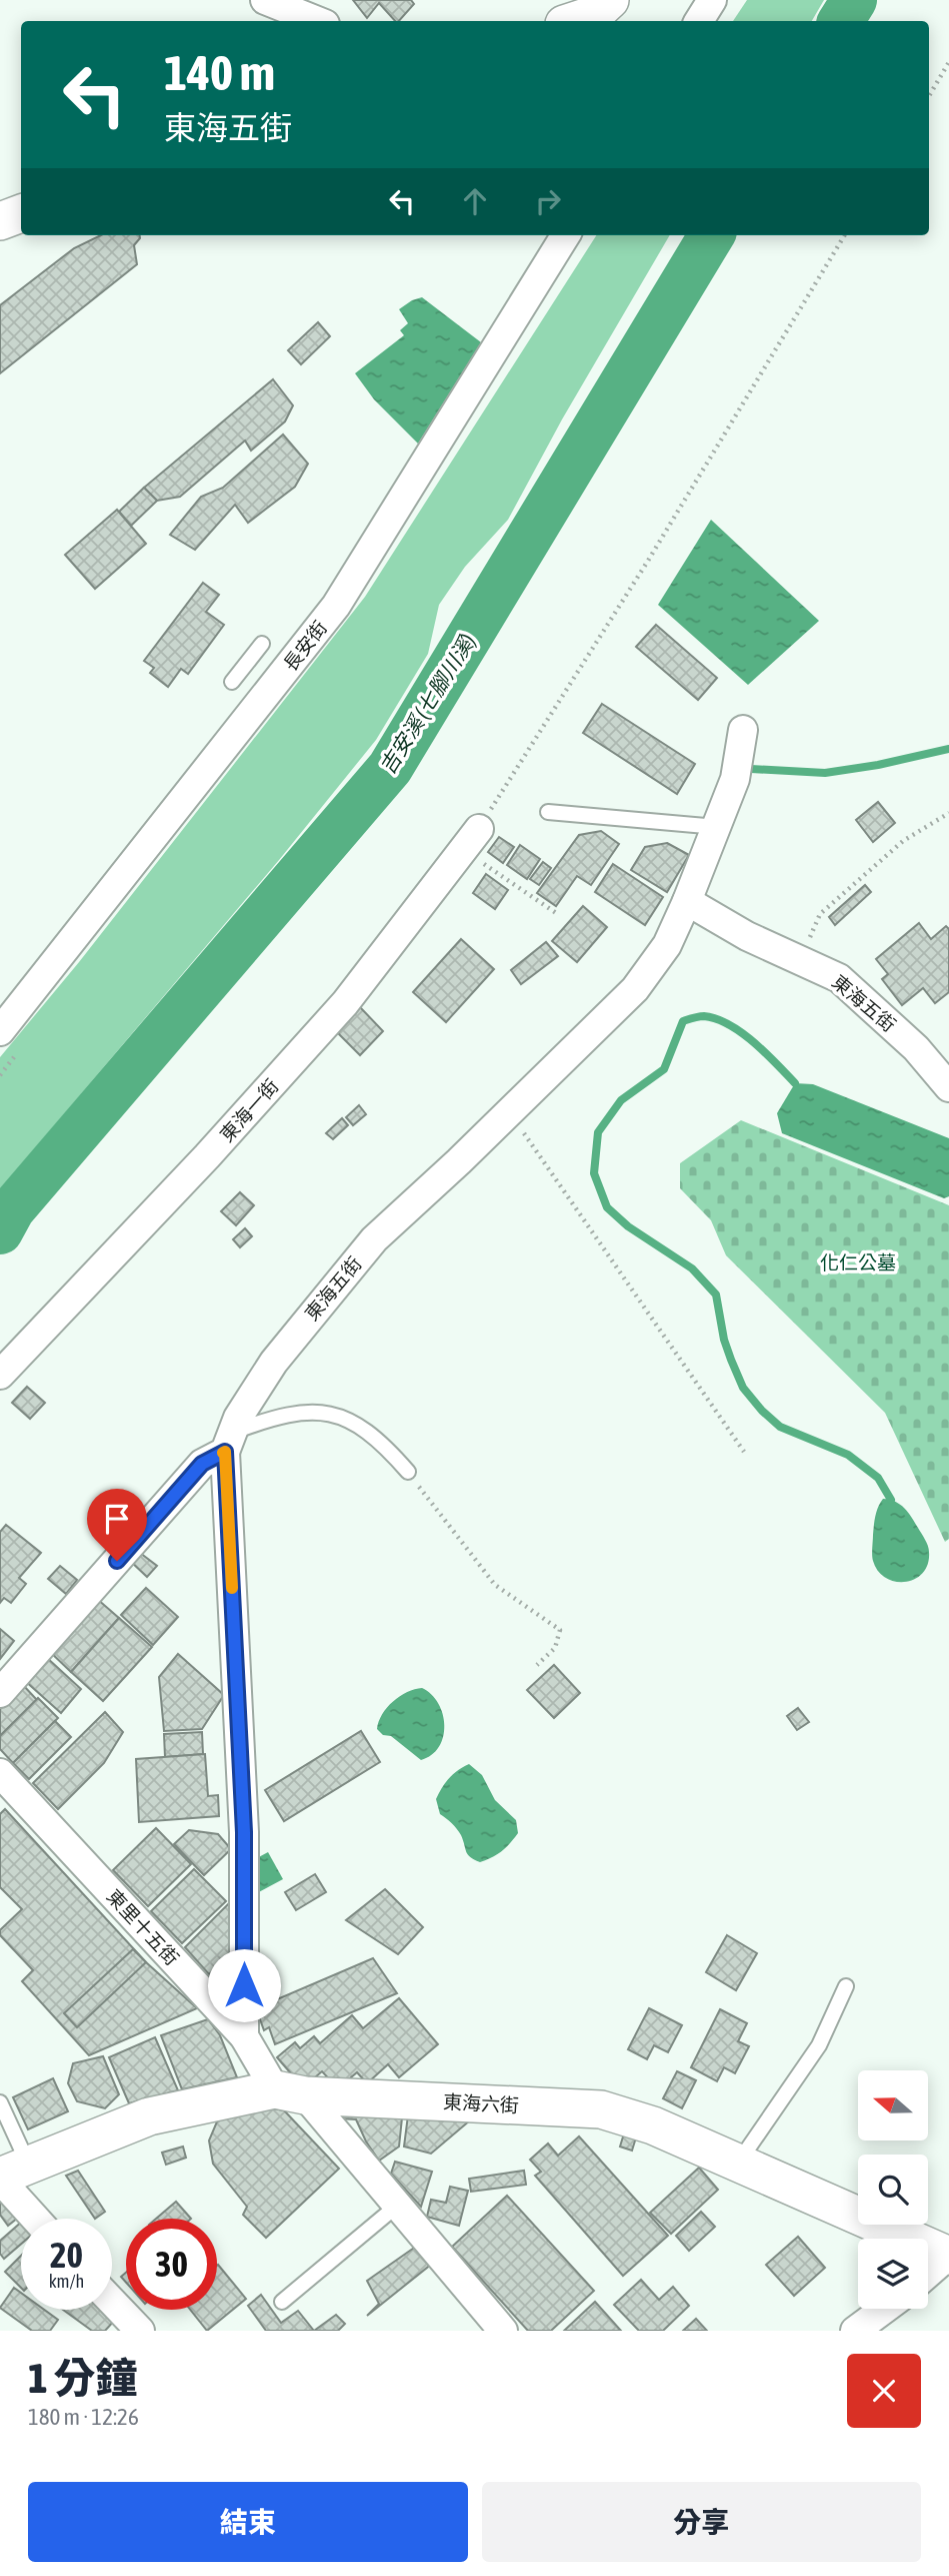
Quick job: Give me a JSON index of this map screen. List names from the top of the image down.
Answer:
{
  "streets": {
    "street": [
      "長安街",
      "東海五街",
      "東海一街",
      "東里十五街",
      "東海六街"
    ]
  },
  "crossings": [
    ["東里十五街", "東海六街"]
  ],
  "water": ["吉安溪 (七腳川溪)"],
  "parks": ["化仁公墓"],
  "north": "left",
  "page": {
    "turn": ["140 m", "東海五街"],
    "speed": "20 km/h",
    "limit": "30",
    "heading": ["1 分鐘", "180 m · 12:26"],
    "buttons": ["結束", "分享"]
  }
}
